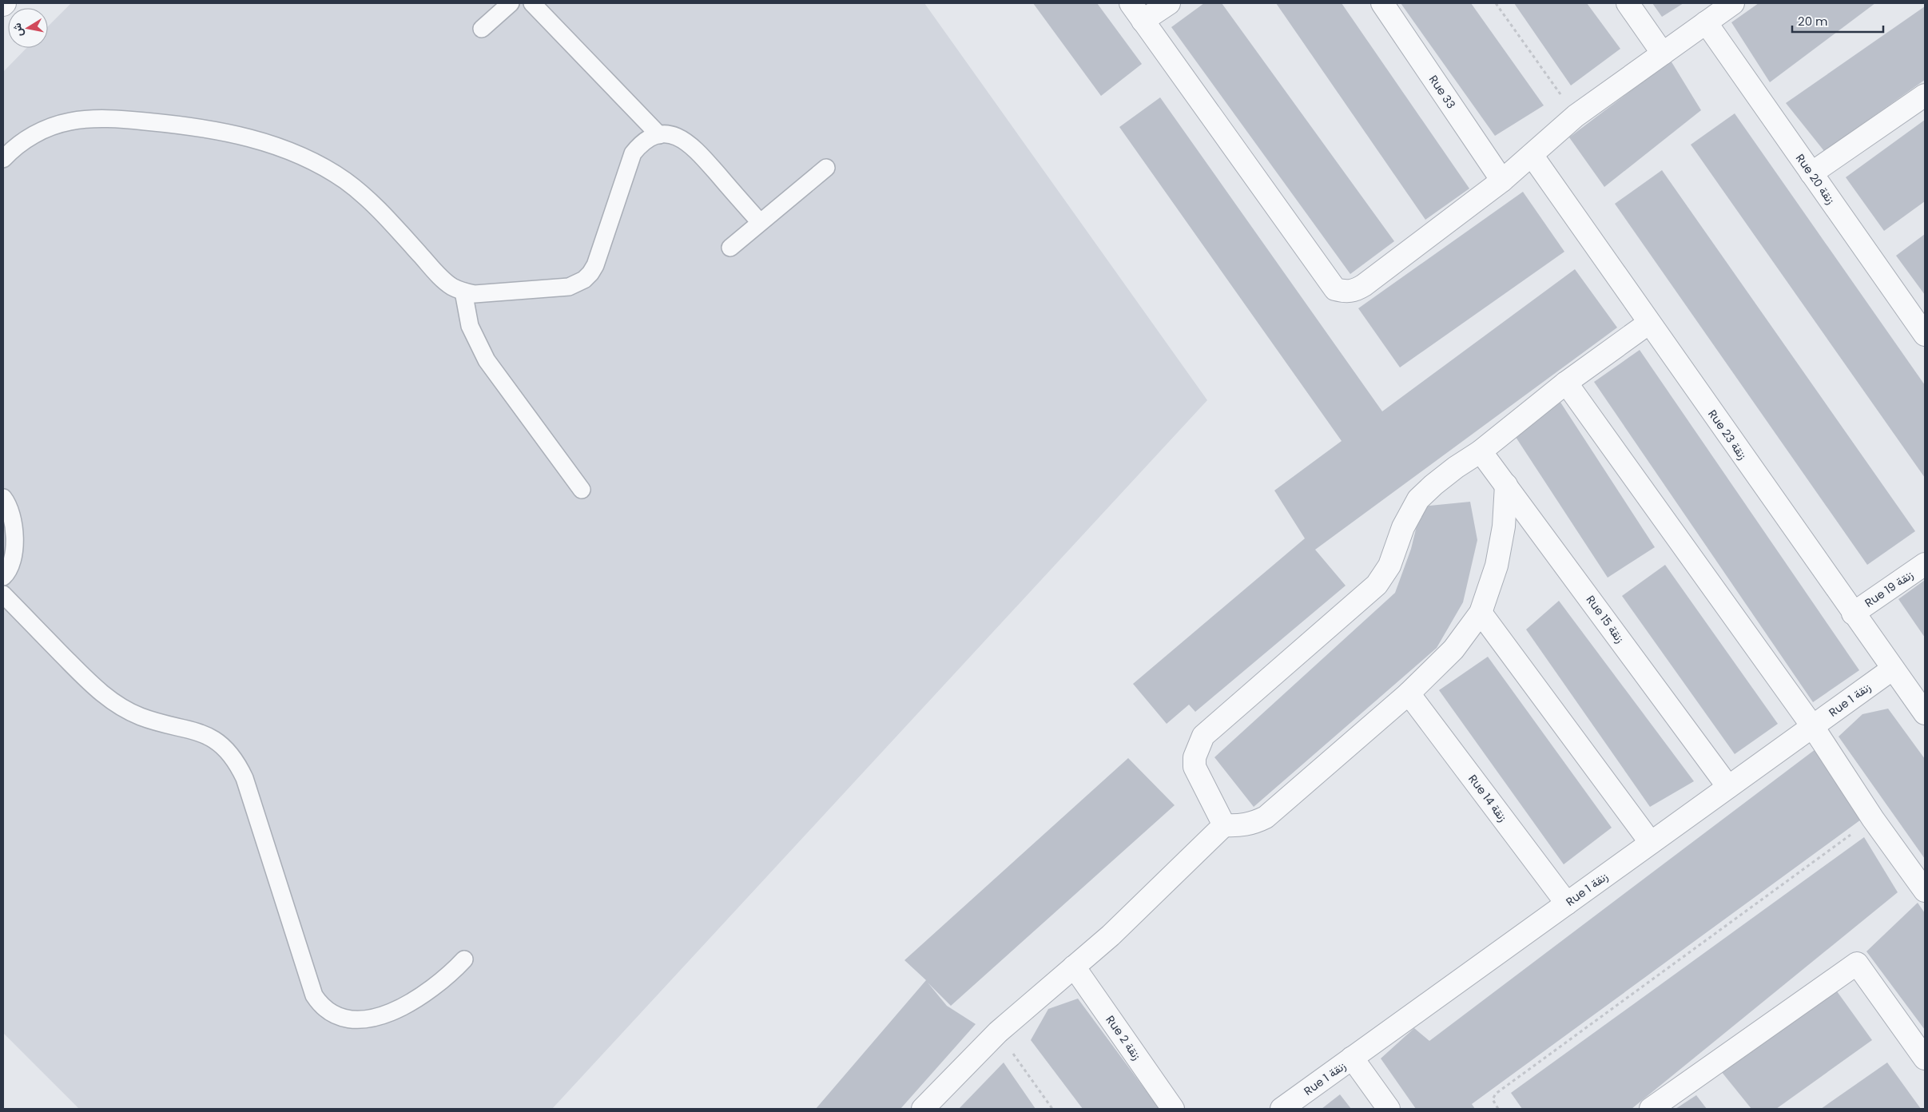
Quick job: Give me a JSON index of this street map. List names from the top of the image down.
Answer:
{
  "streets": {
    "street": [
      "Rue 33",
      "Rue 20 زنقة",
      "Rue 23 زنقة",
      "Rue 19 زنقة",
      "Rue 15 زنقة",
      "Rue 1 زنقة",
      "Rue 14 زنقة",
      "Rue 2 زنقة"
    ]
  },
  "crossings": [
    ["Rue 23 زنقة", "Rue 19 زنقة"],
    ["Rue 23 زنقة", "Rue 1 زنقة"],
    ["Rue 15 زنقة", "Rue 1 زنقة"],
    ["Rue 1 زنقة", "Rue 14 زنقة"]
  ],
  "scale_bar": "20 m",
  "north": "left"
}
